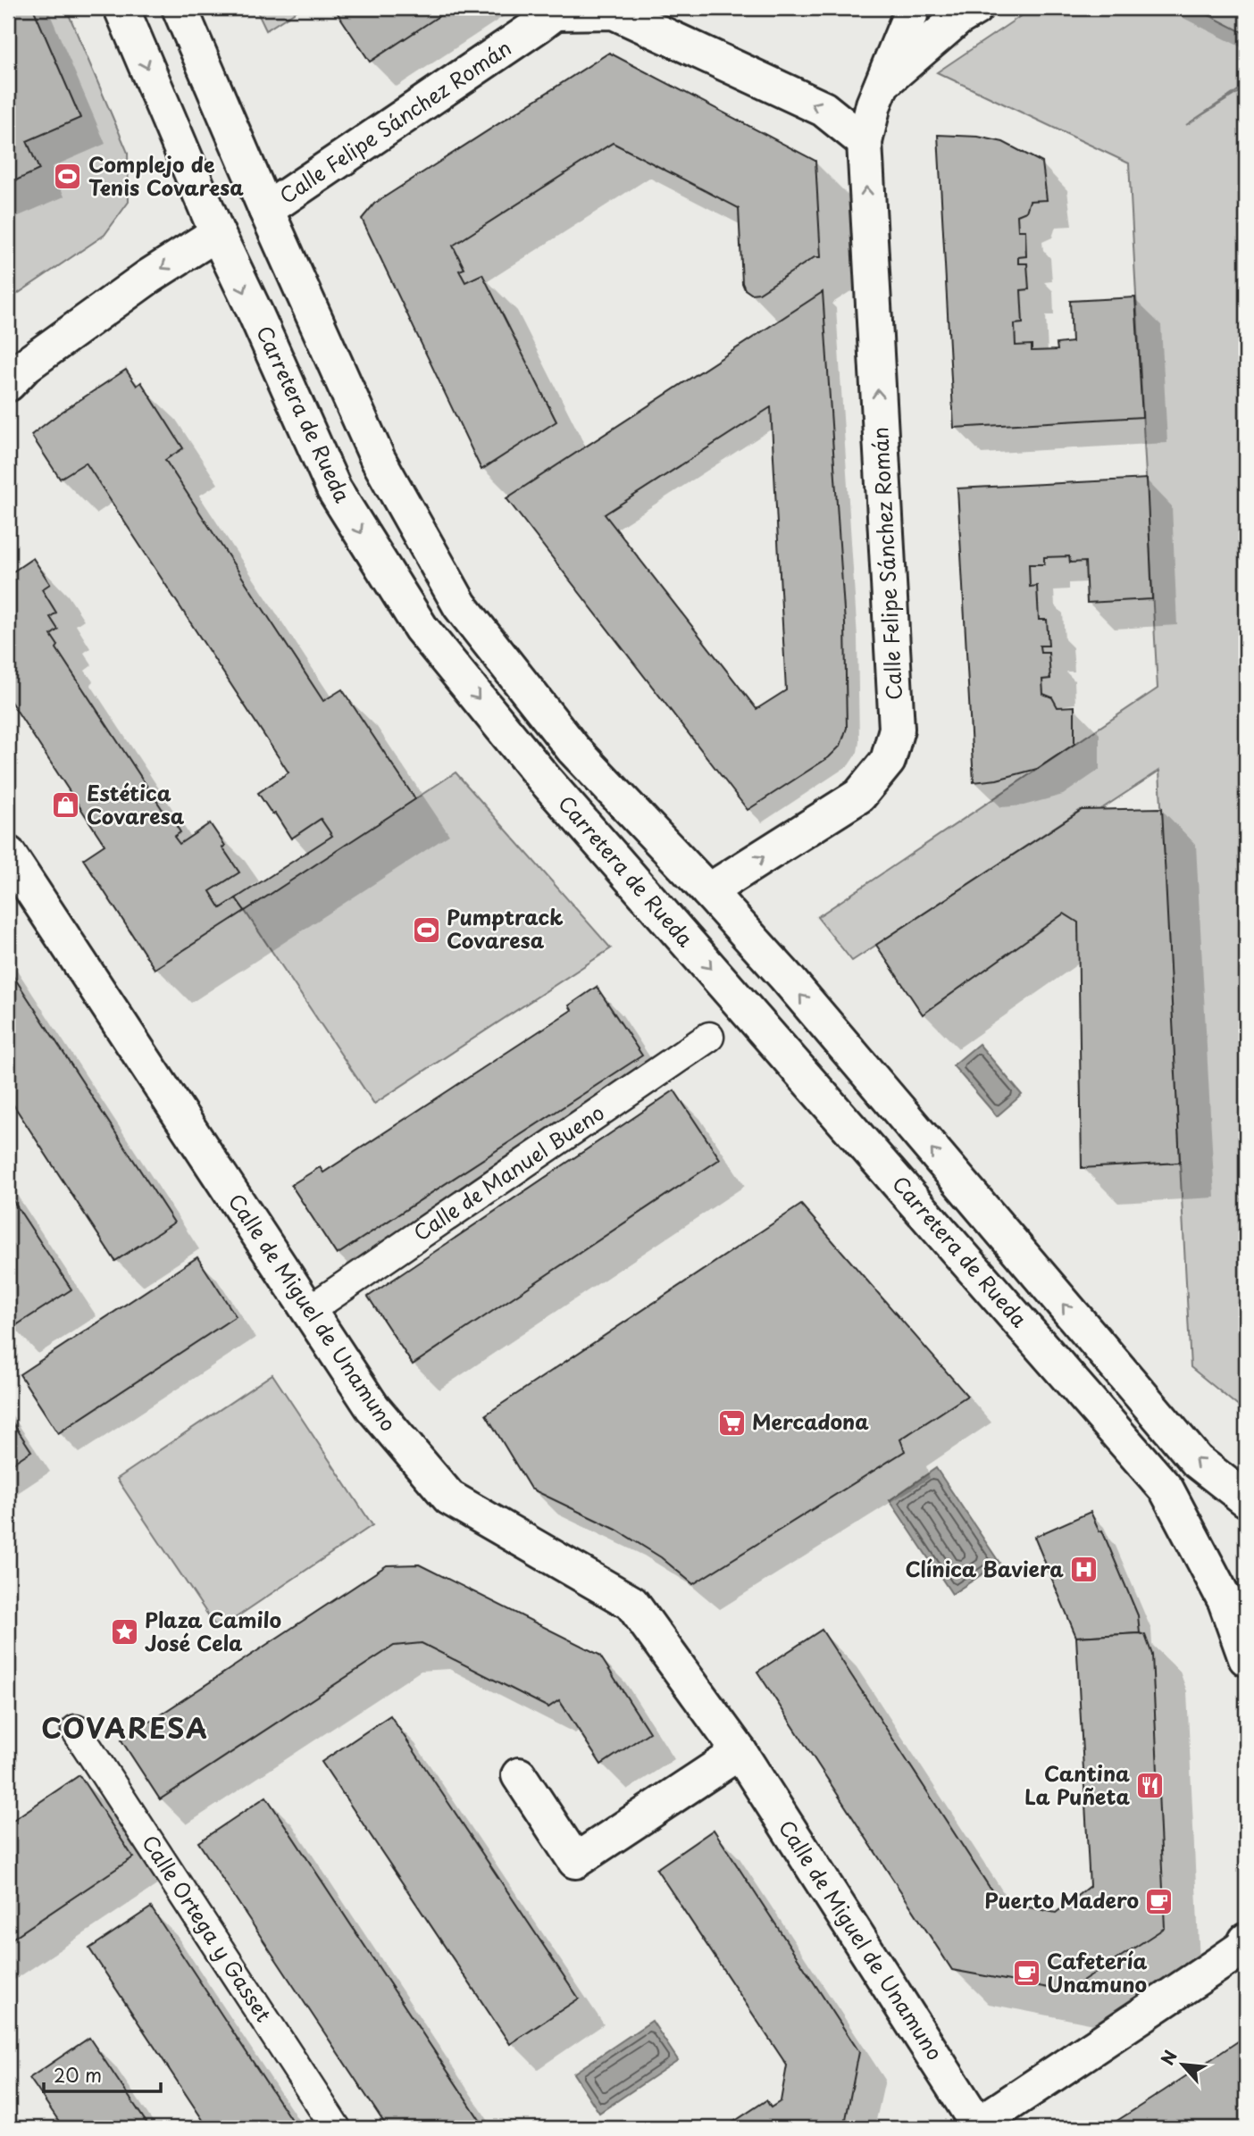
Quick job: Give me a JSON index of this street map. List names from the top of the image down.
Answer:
{
  "streets": {
    "street": [
      "Calle Felipe Sánchez Román",
      "Carretera de Rueda",
      "Calle de Manuel Bueno",
      "Calle de Miguel de Unamuno",
      "Calle Ortega y Gasset"
    ]
  },
  "crossings": [
    ["Calle Felipe Sánchez Román", "Carretera de Rueda"],
    ["Calle de Manuel Bueno", "Calle de Miguel de Unamuno"]
  ],
  "districts": ["COVARESA"],
  "places": {
    "sports": ["Complejo de Tenis Covaresa", "Pumptrack Covaresa"],
    "shop": ["Estética Covaresa"],
    "supermarket": ["Mercadona"],
    "hospital": ["Clínica Baviera"],
    "place": ["Plaza Camilo José Cela"],
    "restaurant": ["Cantina La Puñeta"],
    "cafe": ["Puerto Madero", "Cafetería Unamuno"]
  },
  "scale_bar": "20 m",
  "north": "top left"
}
